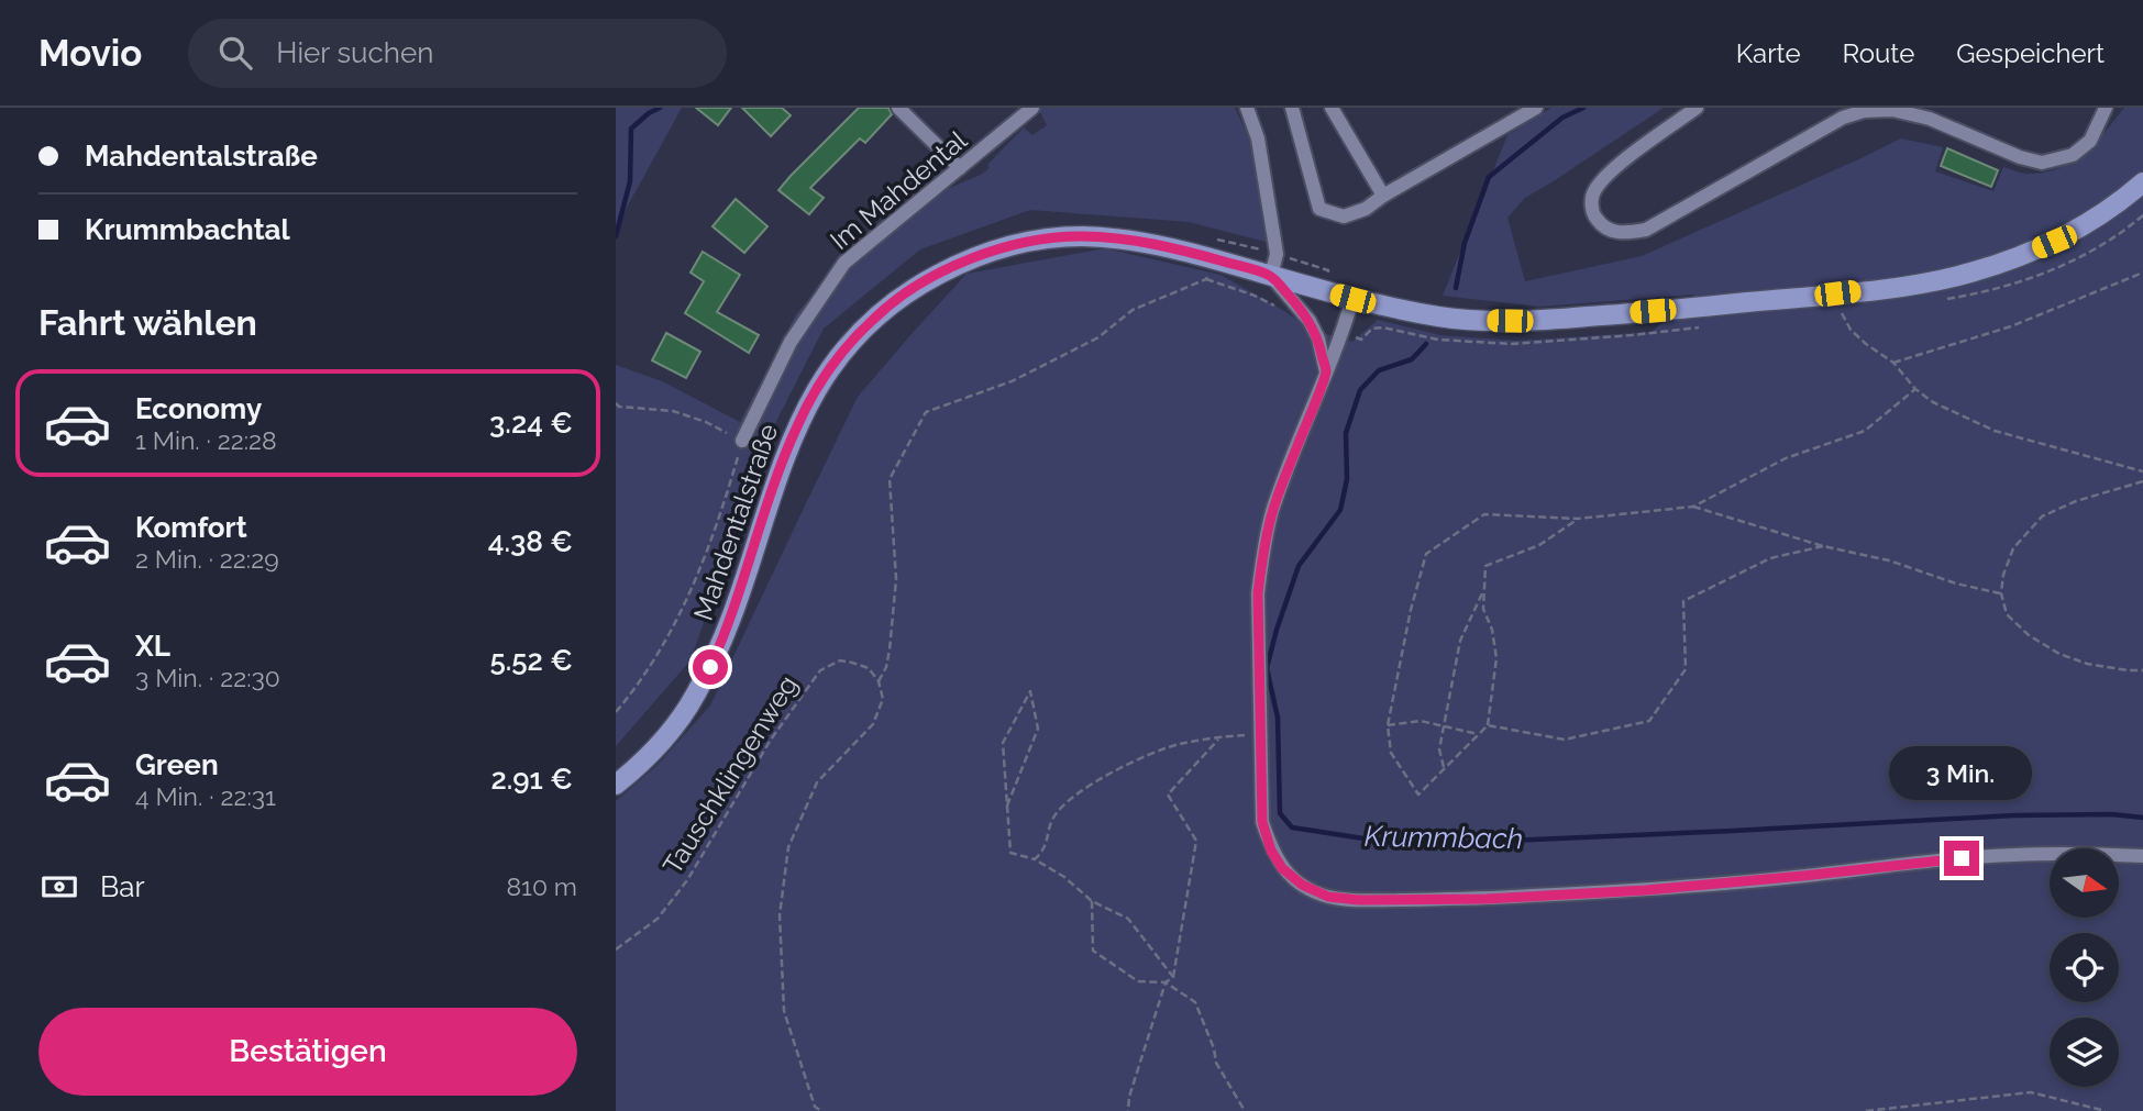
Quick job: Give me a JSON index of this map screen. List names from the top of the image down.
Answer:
{
  "streets": {
    "main road": ["Mahdentalstraße"],
    "street": ["Im Mahdental"],
    "path": ["Tauschklingenweg"]
  },
  "water": ["Krummbach"],
  "north": "right",
  "page": {
    "header": "Movio",
    "search": "Hier suchen",
    "nav": ["Karte", "Route", "Gespeichert"],
    "banner": ["Mahdentalstraße", "Krummbachtal"],
    "heading": "Fahrt wählen",
    "list": [
      {
        "name": "Economy",
        "note": "1 Min. · 22:28",
        "value": "3.24 €"
      },
      {
        "name": "Komfort",
        "note": "2 Min. · 22:29",
        "value": "4.38 €"
      },
      {
        "name": "XL",
        "note": "3 Min. · 22:30",
        "value": "5.52 €"
      },
      {
        "name": "Green",
        "note": "4 Min. · 22:31",
        "value": "2.91 €"
      }
    ],
    "bubble": "3 Min.",
    "pay": ["Bar", "810 m"],
    "buttons": "Bestätigen"
  }
}
